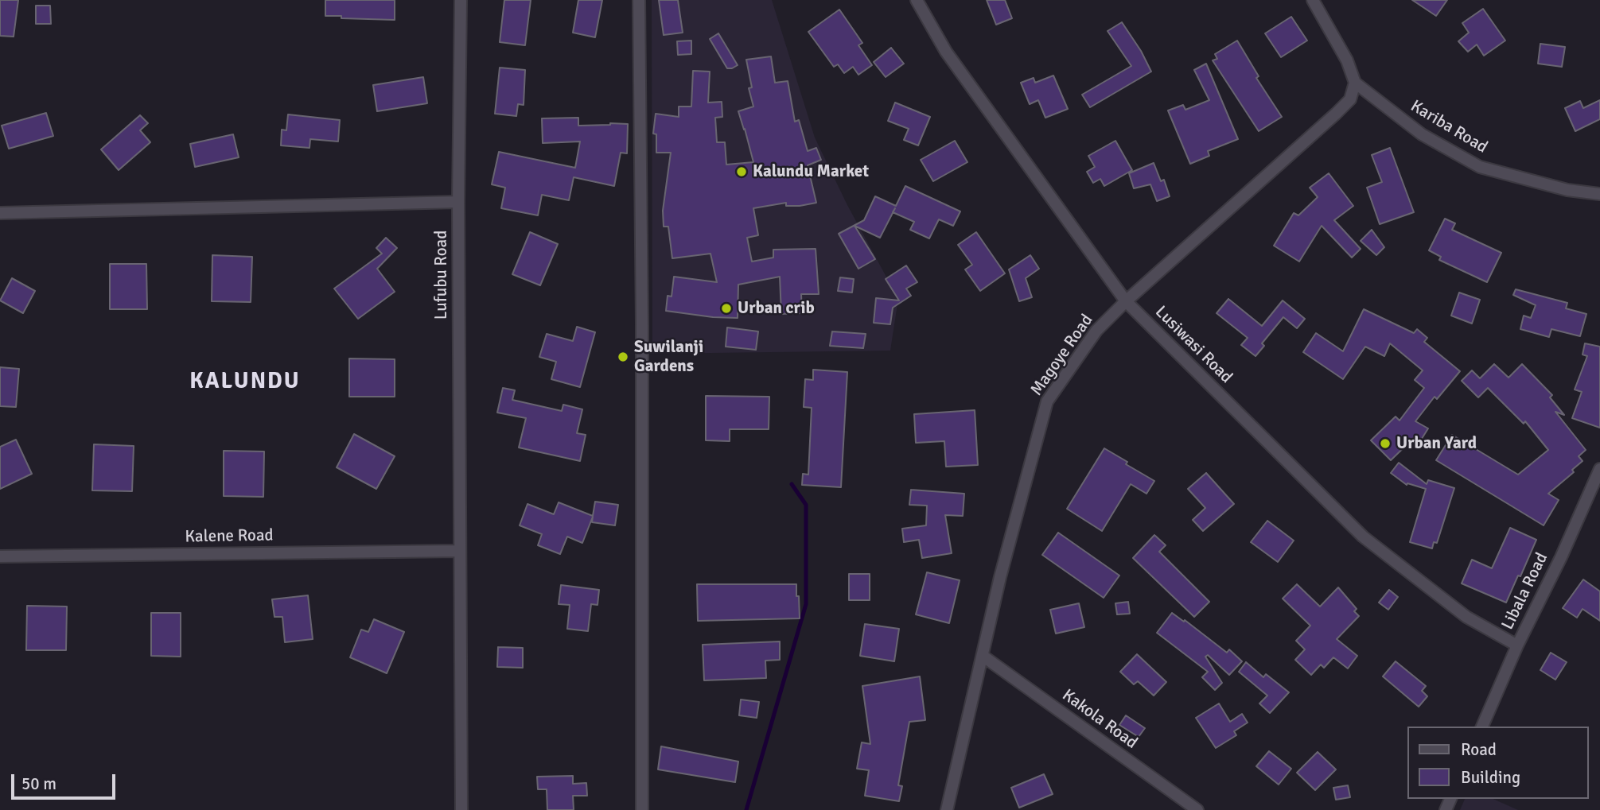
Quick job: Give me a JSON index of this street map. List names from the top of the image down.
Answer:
{
  "streets": {
    "street": [
      "Kariba Road",
      "Lufubu Road",
      "Lusiwasi Road",
      "Magoye Road",
      "Kalene Road",
      "Libala Road",
      "Kakola Road"
    ]
  },
  "crossings": [
    ["Kariba Road", "Magoye Road"],
    ["Lufubu Road", "Kalene Road"],
    ["Lusiwasi Road", "Magoye Road"],
    ["Lusiwasi Road", "Libala Road"],
    ["Magoye Road", "Kakola Road"]
  ],
  "districts": ["KALUNDU"],
  "places": [
    "Kalundu Market",
    "Urban crib",
    "Suwilanji Gardens",
    "Urban Yard"
  ],
  "legend": ["Road", "Building"],
  "scale_bar": "50 m"
}
